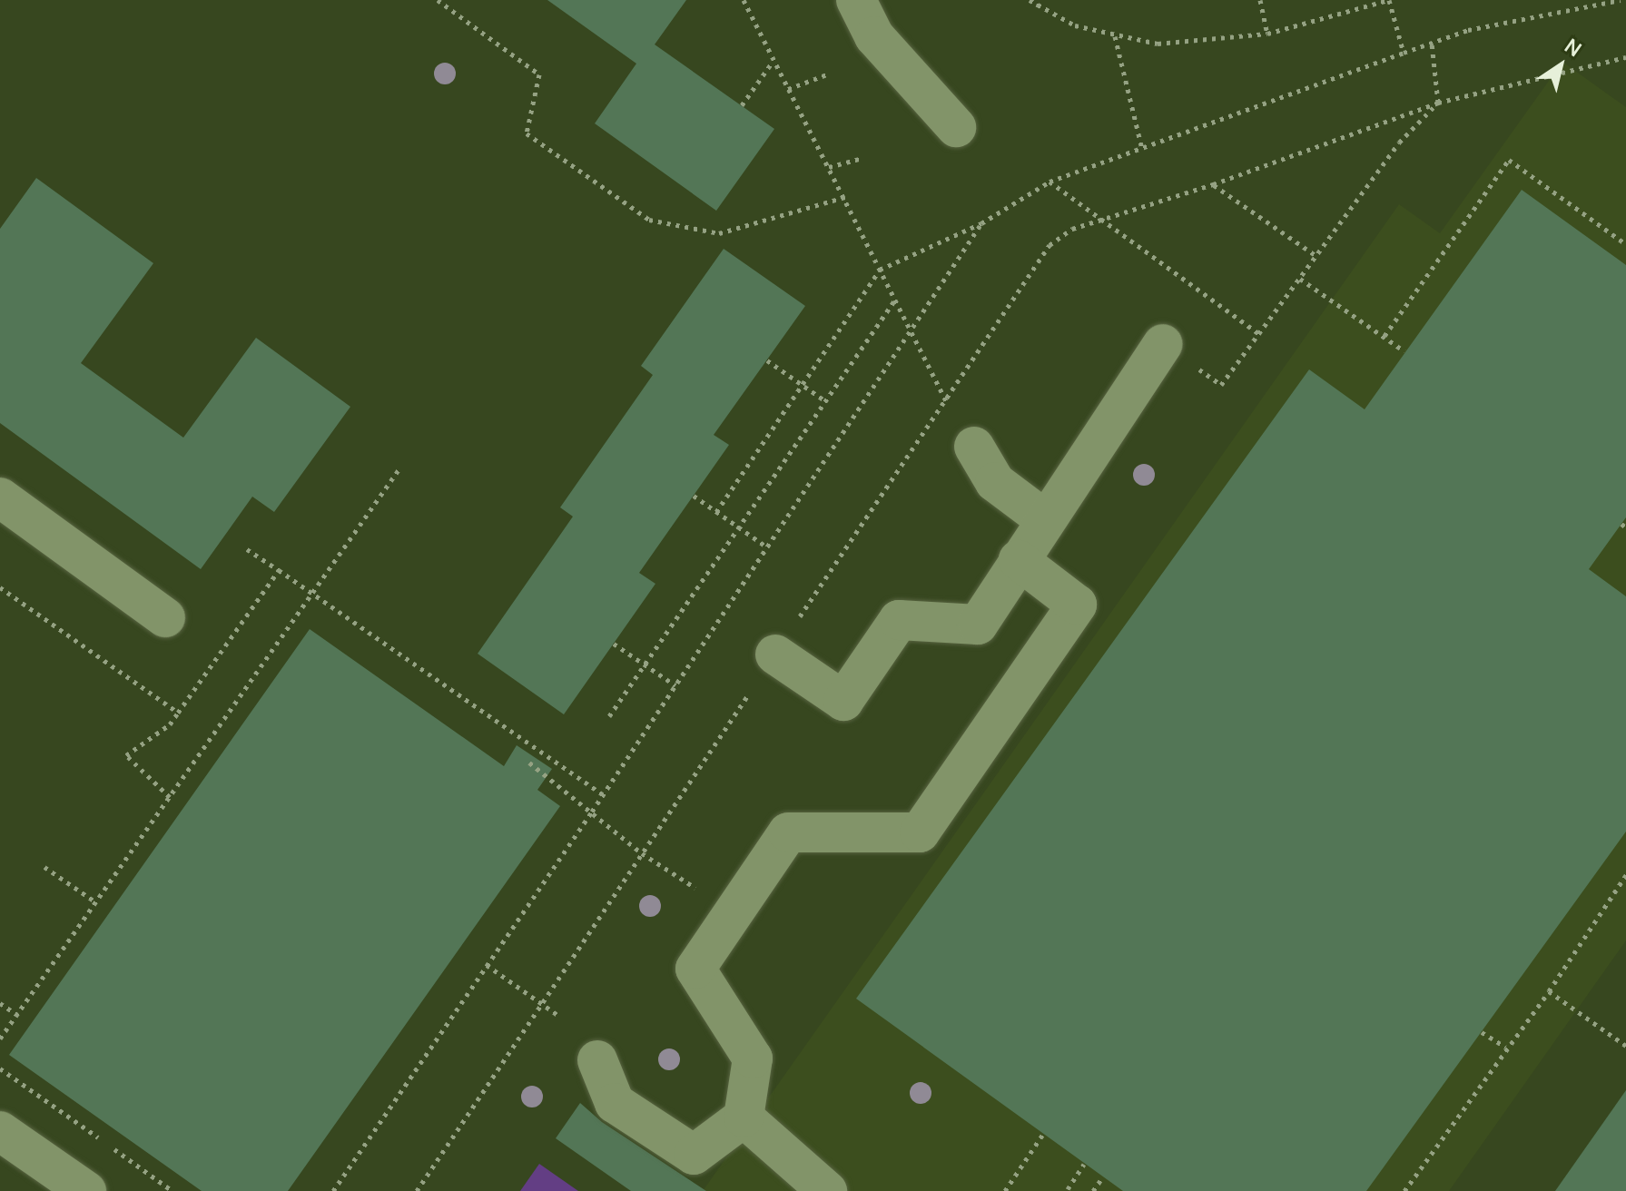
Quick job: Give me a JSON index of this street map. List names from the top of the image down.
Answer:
{
  "north": "top right"
}
